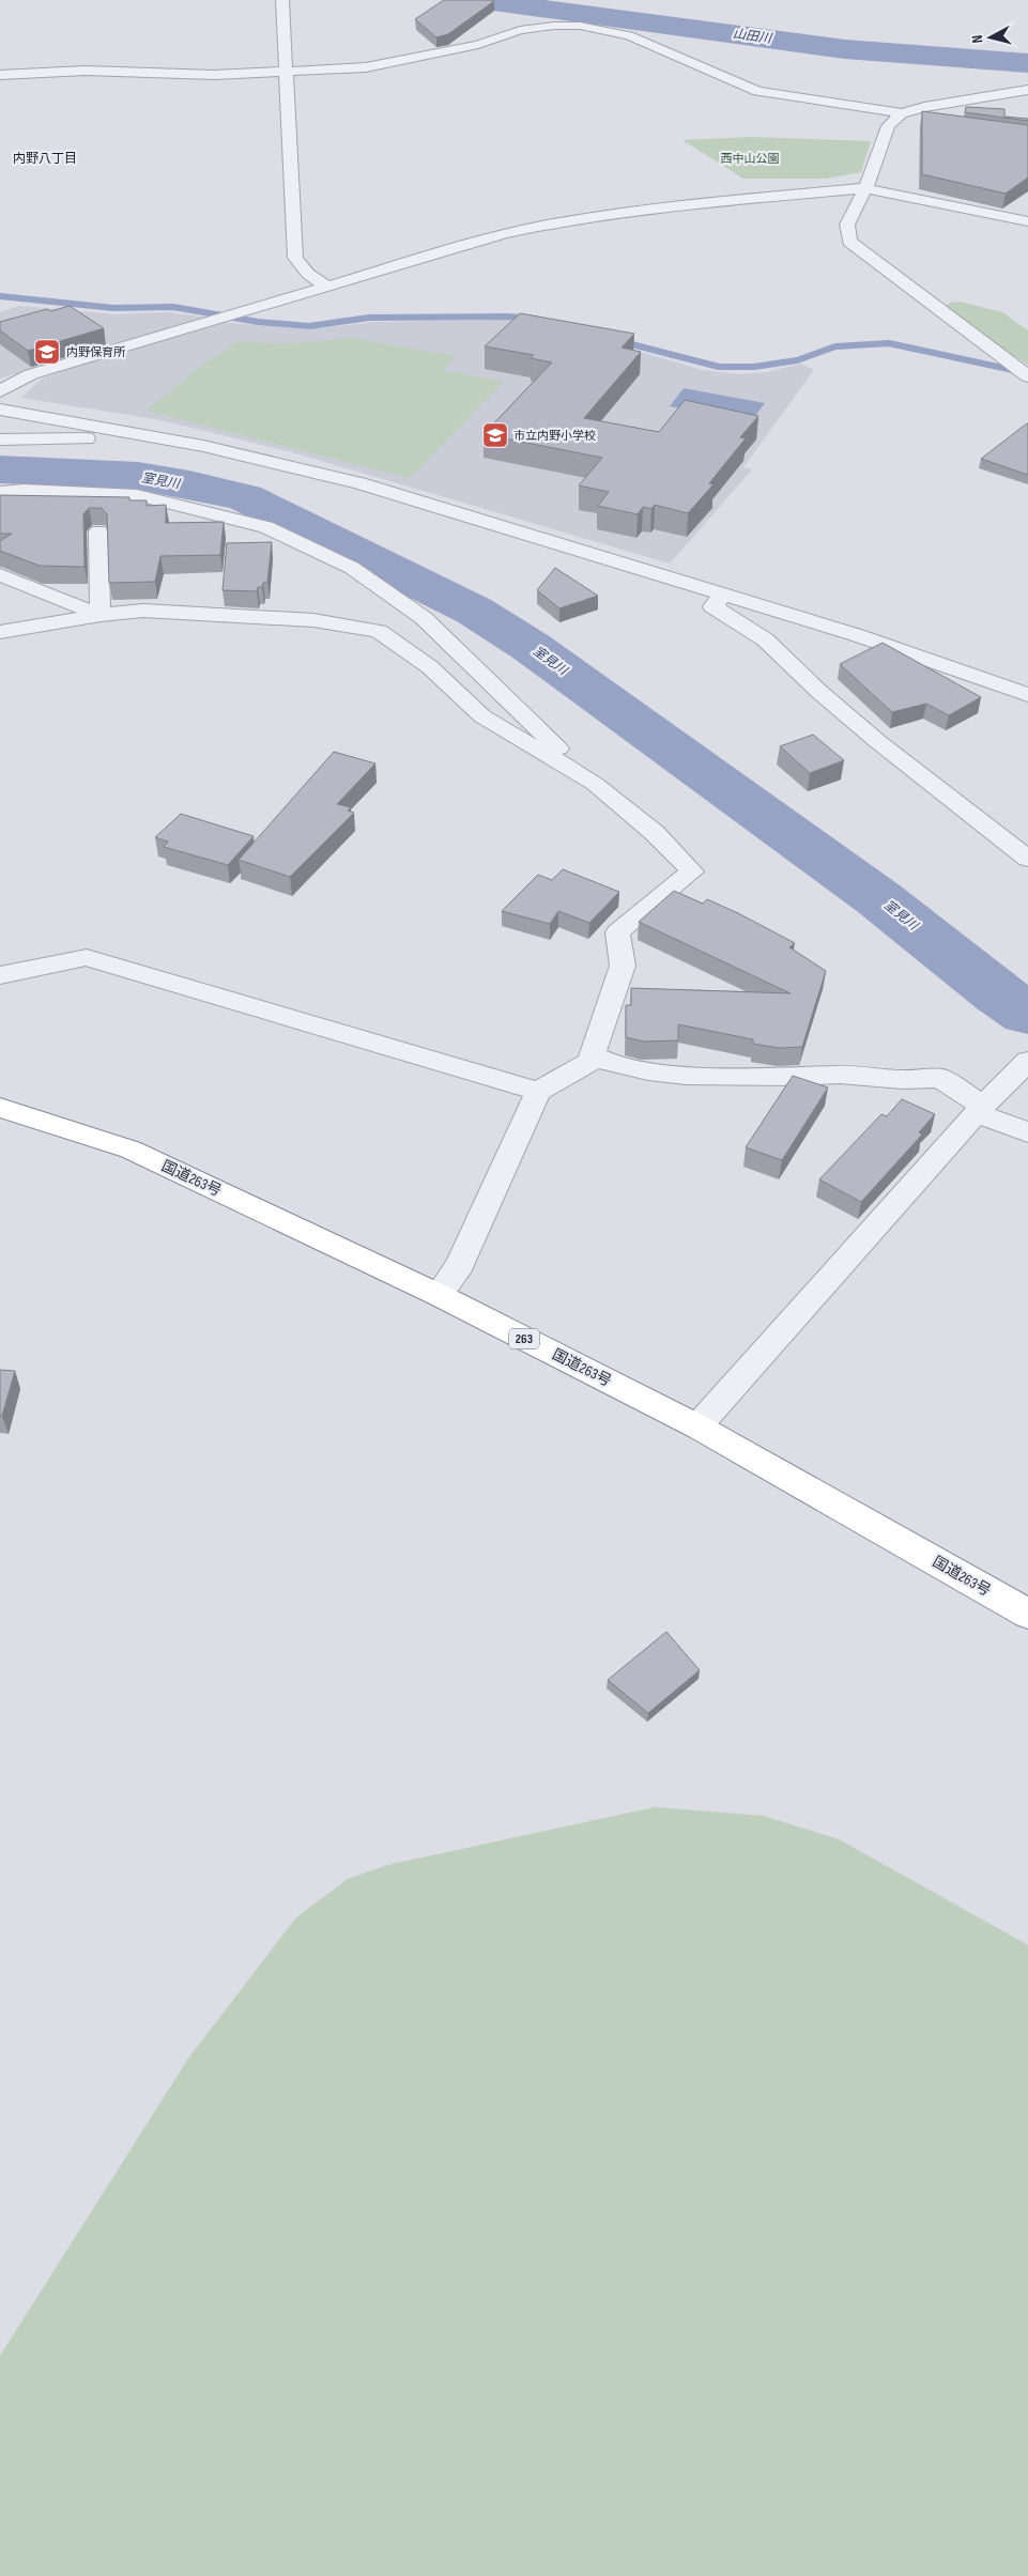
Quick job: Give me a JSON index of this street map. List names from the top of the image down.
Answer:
{
  "streets": {
    "highway": ["国道263号", "263"]
  },
  "districts": ["内野八丁目"],
  "water": ["山田川", "室見川"],
  "parks": ["西中山公園"],
  "places": {
    "school or university": ["内野保育所", "市立内野小学校"]
  },
  "north": "left"
}
